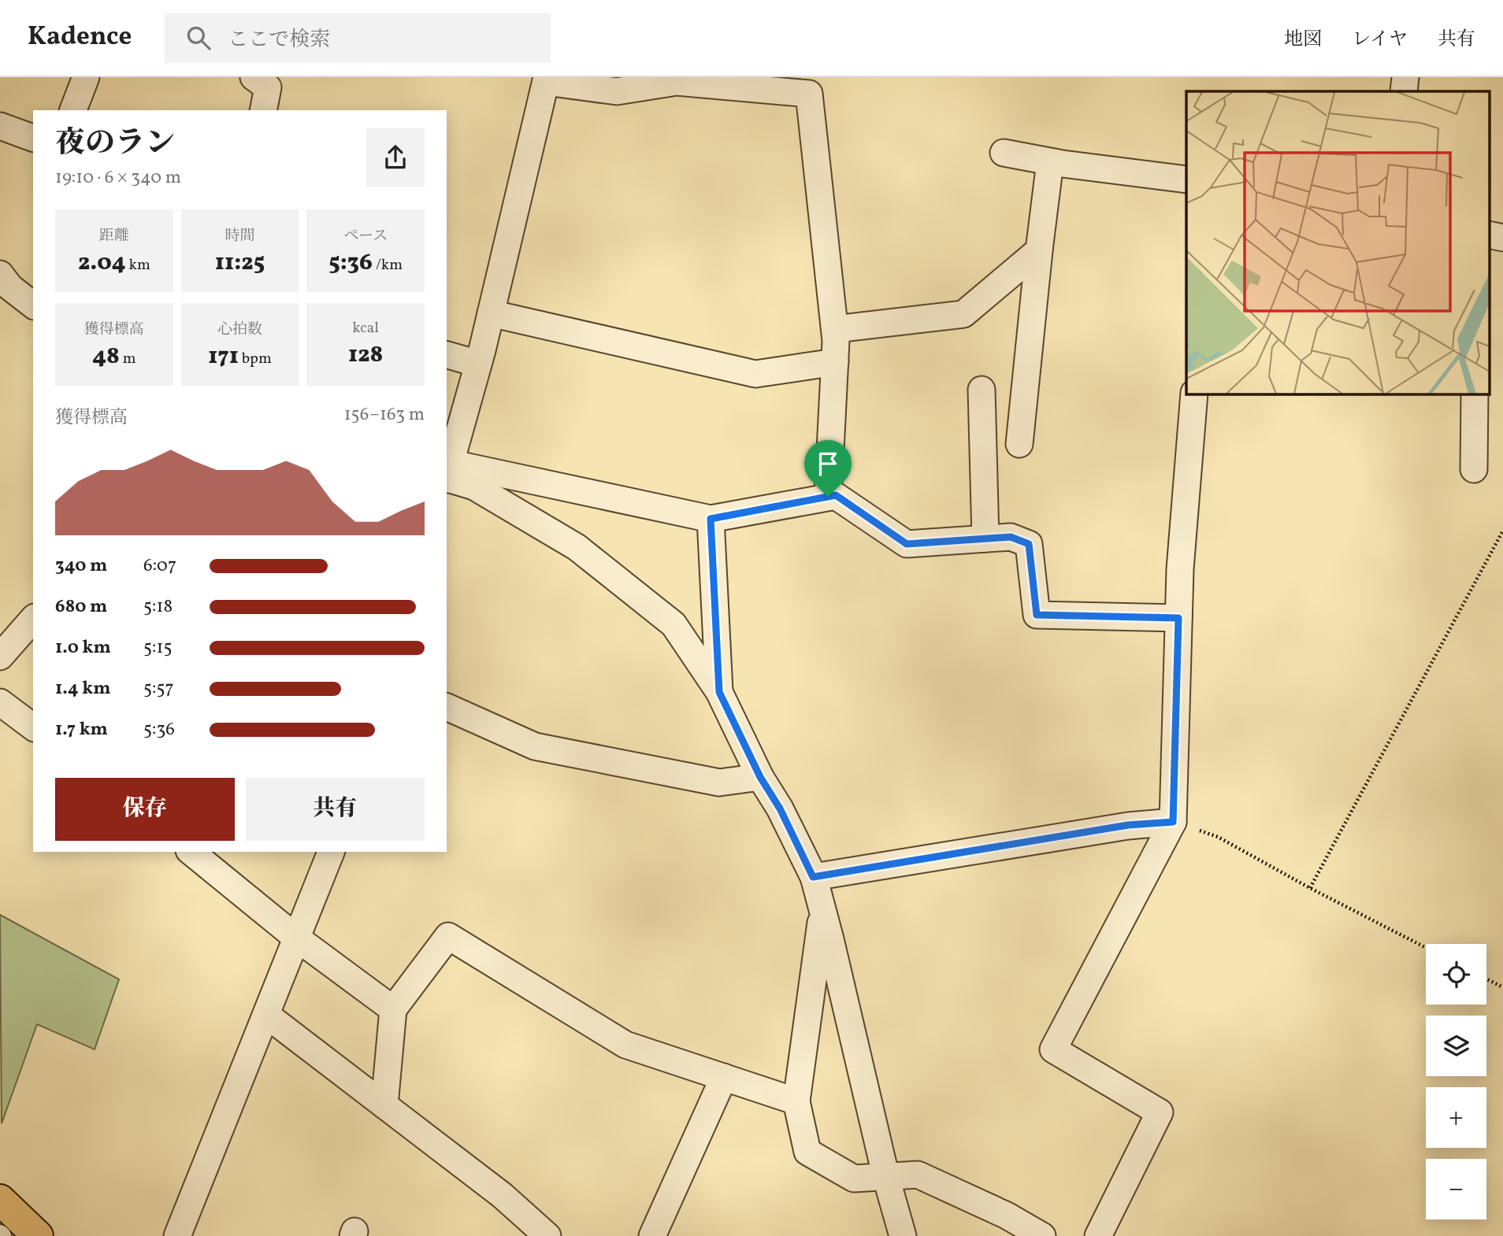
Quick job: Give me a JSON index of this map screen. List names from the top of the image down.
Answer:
{
  "page": {
    "header": "Kadence",
    "search": "ここで検索",
    "nav": ["地図", "レイヤ", "共有"],
    "heading": ["夜のラン", "19:10 · 6 × 340 m"],
    "stats": [
      ["距離", "2.04 km"],
      ["時間", "11:25"],
      ["ペース", "5:36 /km"],
      ["獲得標高", "48 m"],
      ["心拍数", "171 bpm"],
      ["kcal", "128"]
    ],
    "chart": ["獲得標高", "156–163 m"],
    "list": [
      {
        "name": "340 m",
        "note": "6:07"
      },
      {
        "name": "680 m",
        "note": "5:18"
      },
      {
        "name": "1.0 km",
        "note": "5:15"
      },
      {
        "name": "1.4 km",
        "note": "5:57"
      },
      {
        "name": "1.7 km",
        "note": "5:36"
      }
    ],
    "buttons": ["保存", "共有"],
    "map_buttons": ["+", "−"]
  }
}
